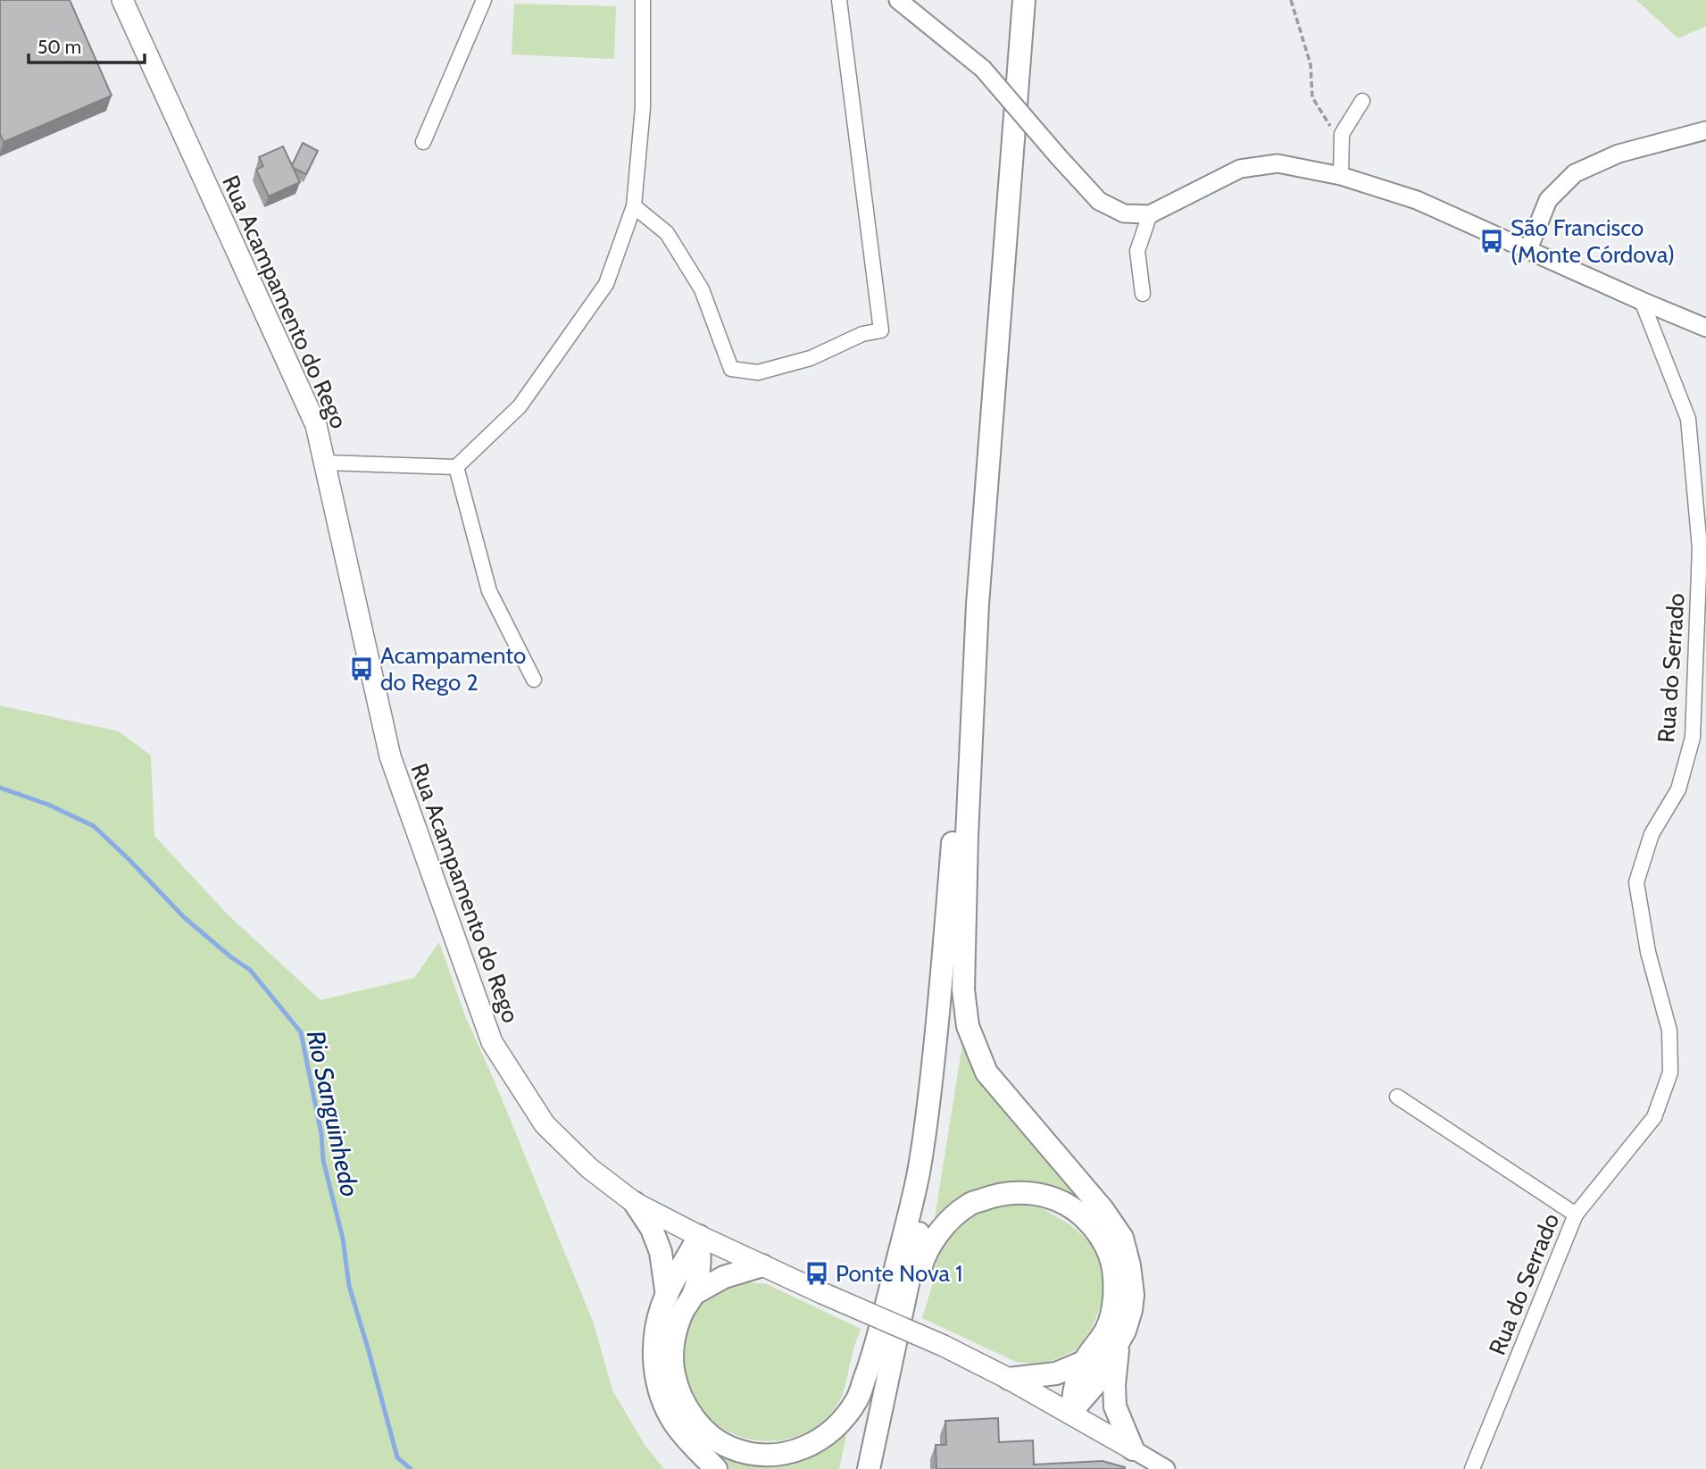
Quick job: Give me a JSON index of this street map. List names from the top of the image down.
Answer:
{
  "streets": {
    "main road": ["Rua Acampamento do Rego"],
    "street": ["Rua do Serrado"]
  },
  "water": ["Rio Sanguinhedo"],
  "places": {
    "bus stop": ["São Francisco (Monte Córdova)", "Acampamento do Rego 2", "Ponte Nova 1"]
  },
  "scale_bar": "50 m"
}
